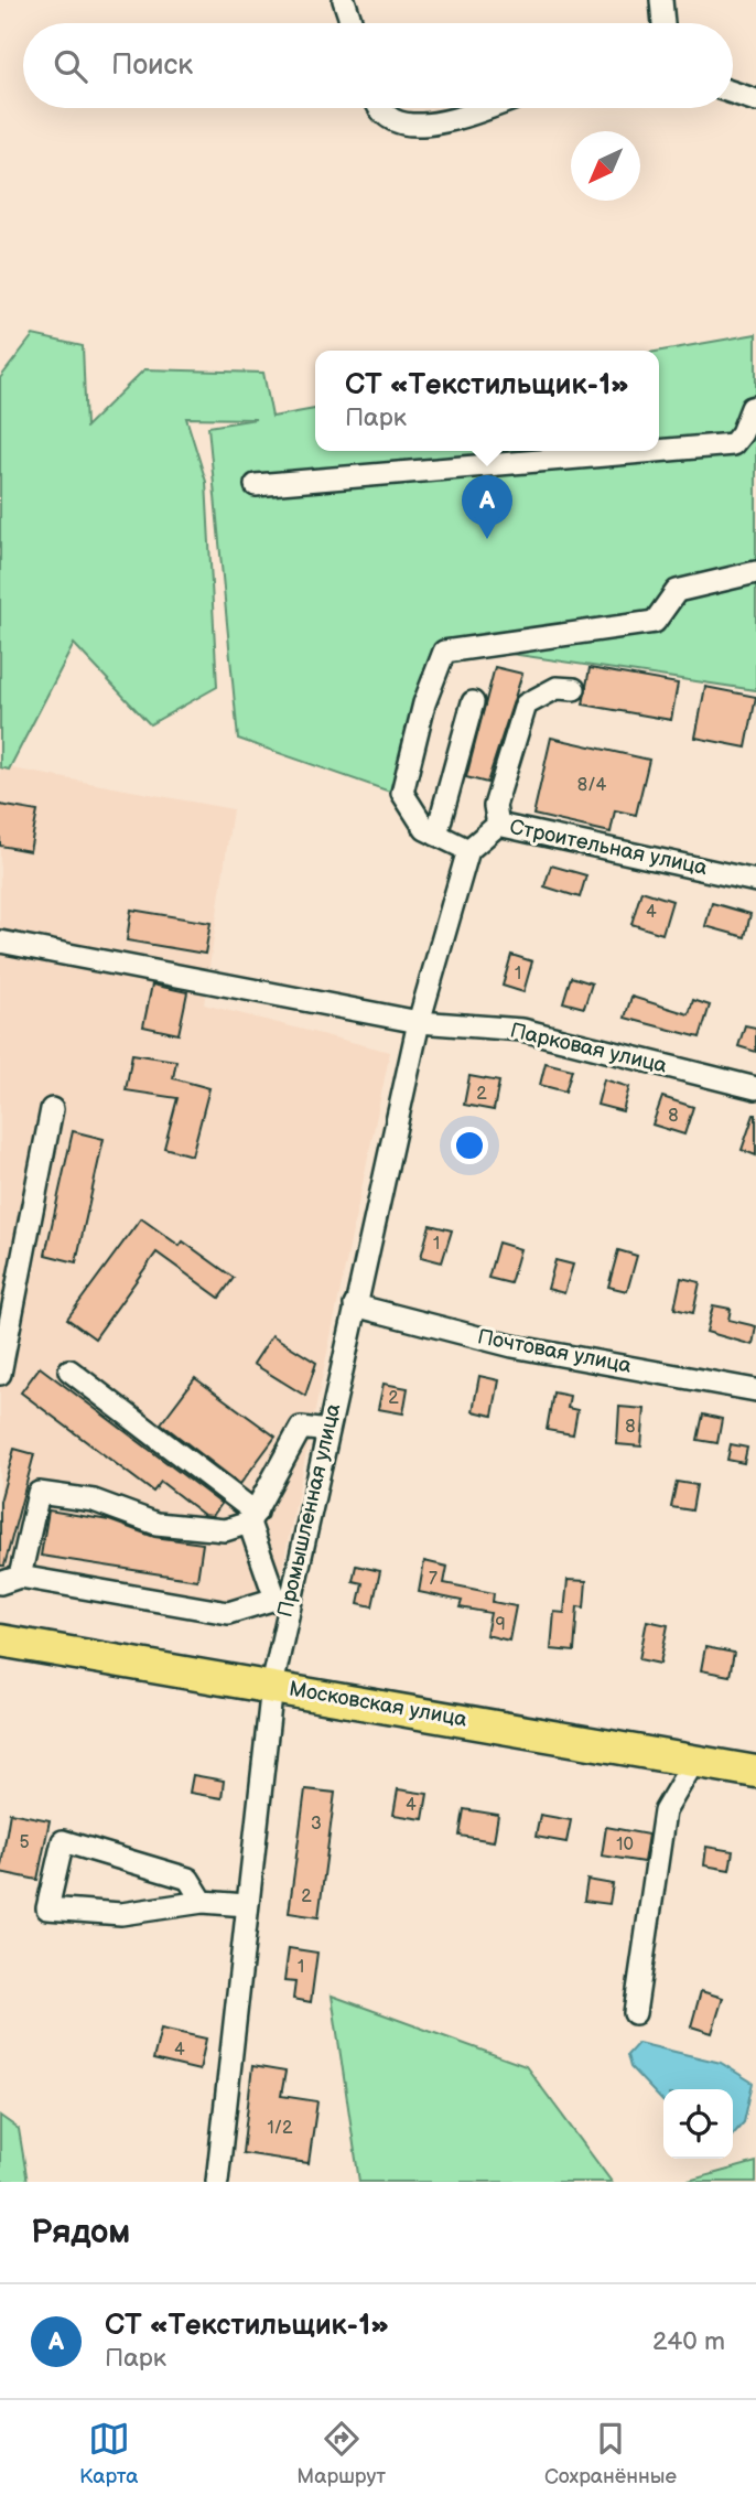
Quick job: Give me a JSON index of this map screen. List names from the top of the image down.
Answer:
{
  "streets": {
    "highway": ["Московская улица"],
    "street": [
      "Строительная улица",
      "Парковая улица",
      "Почтовая улица",
      "Промышленная улица"
    ]
  },
  "crossings": [
    ["Строительная улица", "Промышленная улица"],
    ["Парковая улица", "Промышленная улица"],
    ["Почтовая улица", "Промышленная улица"],
    ["Промышленная улица", "Московская улица"]
  ],
  "house_numbers": [
    "8/4",
    "4",
    "1",
    "2",
    "8",
    "1",
    "2",
    "8",
    "7",
    "9",
    "4",
    "3",
    "5",
    "10",
    "2",
    "1",
    "4",
    "1/2"
  ],
  "north": "bottom left",
  "page": {
    "search": "Поиск",
    "popup": ["СТ «Текстильщик-1»", "Парк"],
    "pins": "A",
    "heading": "Рядом",
    "list": [
      {
        "mark": "A",
        "name": "СТ «Текстильщик-1»",
        "note": "Парк",
        "value": "240 m"
      }
    ],
    "nav": ["Карта", "Маршрут", "Сохранённые"]
  }
}
